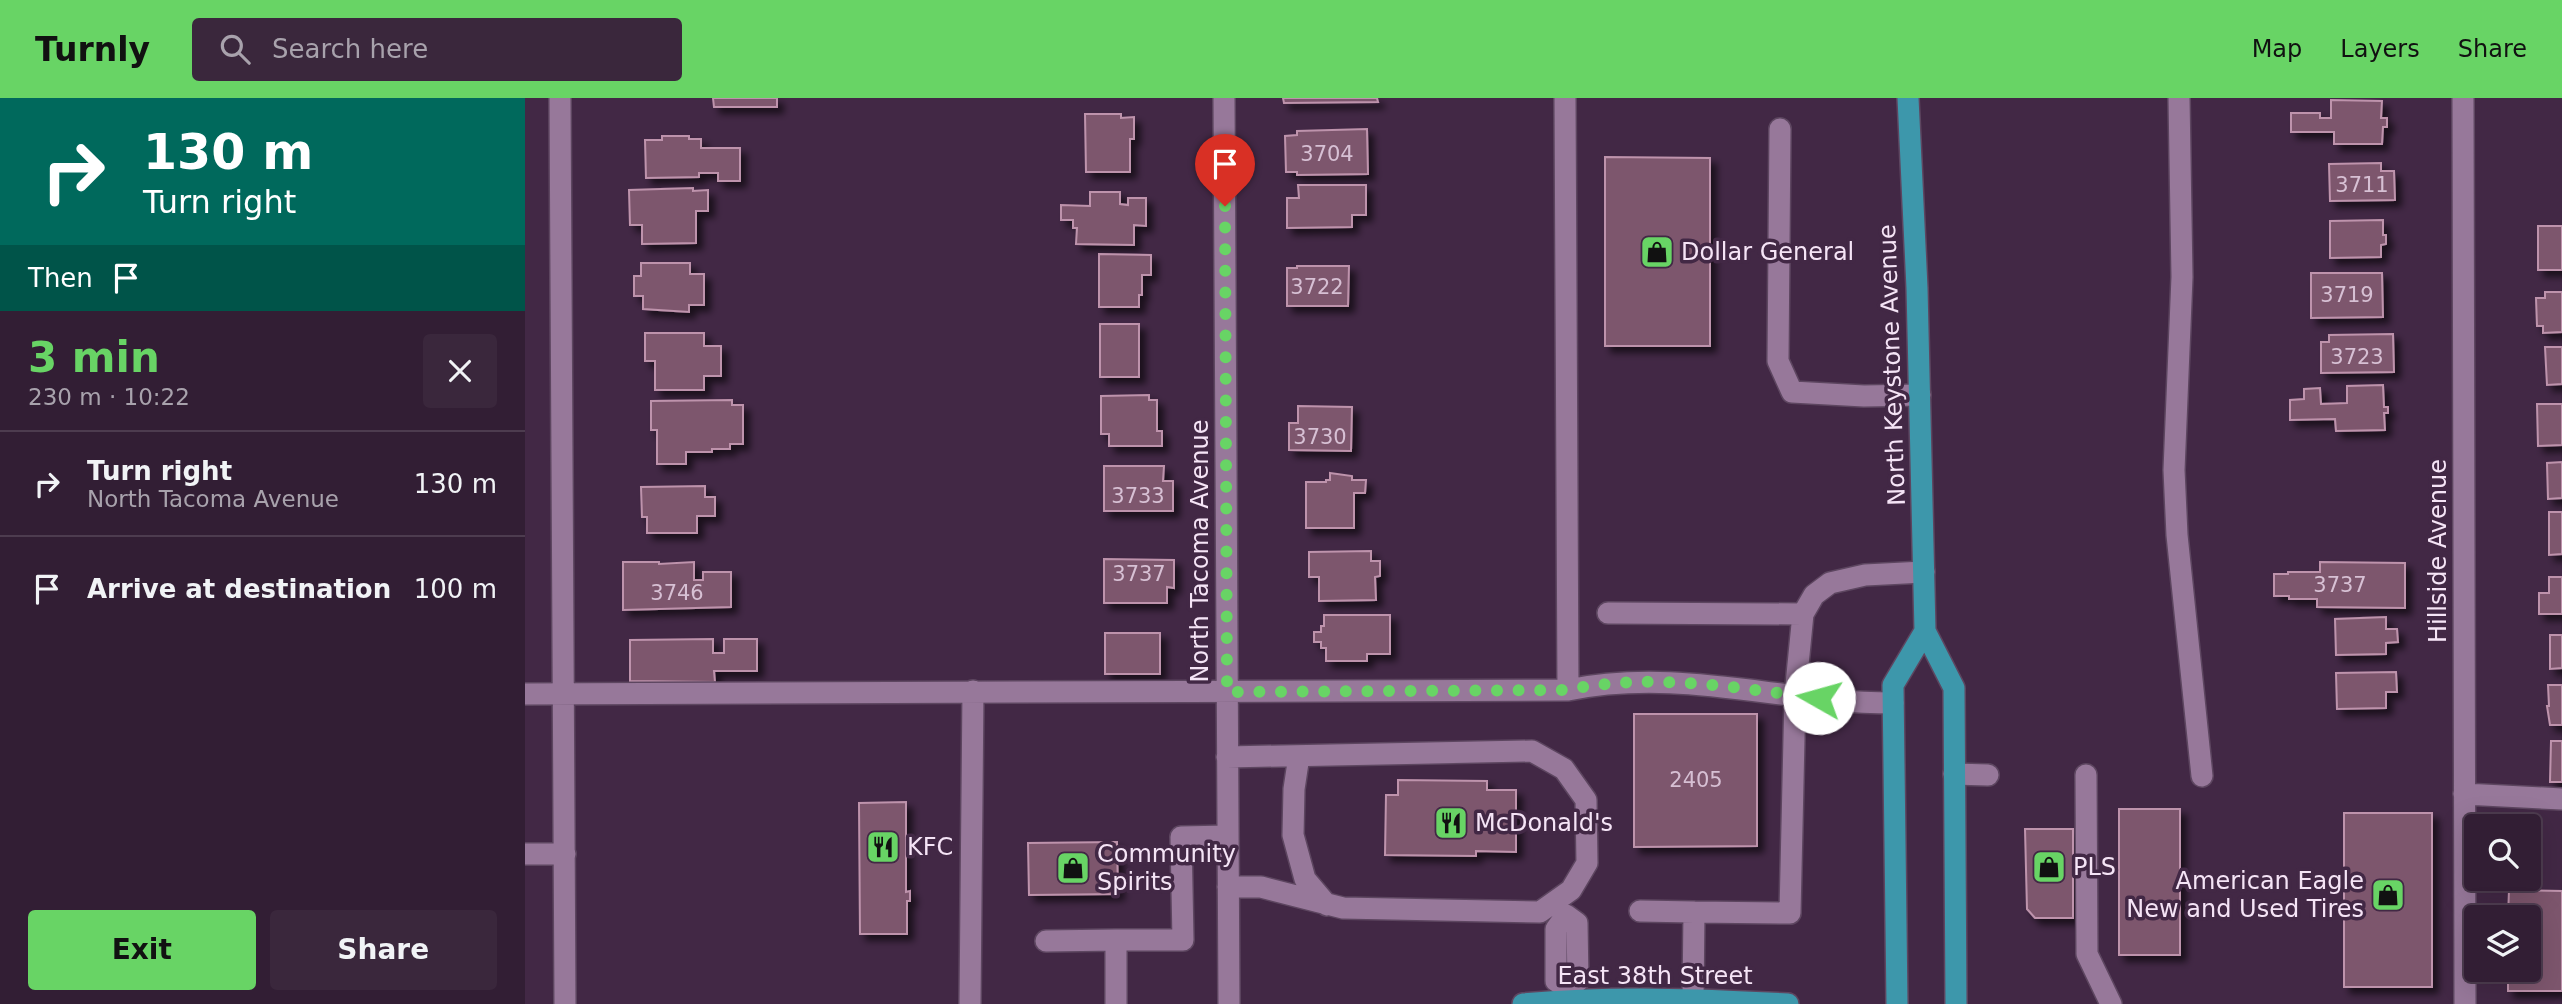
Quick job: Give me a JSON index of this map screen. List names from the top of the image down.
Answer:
{
  "streets": {
    "main road": ["North Keystone Avenue", "East 38th Street"],
    "street": ["North Tacoma Avenue", "Hillside Avenue"]
  },
  "places": {
    "shop": [
      "Dollar General",
      "PLS",
      "Community Spirits",
      "American Eagle New and Used Tires"
    ],
    "restaurant": ["McDonald's", "KFC"]
  },
  "house_numbers": [
    "3704",
    "3711",
    "3722",
    "3719",
    "3723",
    "3730",
    "3733",
    "3737",
    "3737",
    "3746",
    "2405"
  ],
  "page": {
    "header": "Turnly",
    "search": "Search here",
    "nav": ["Map", "Layers", "Share"],
    "turn": ["130 m", "Turn right"],
    "then": "Then",
    "heading": ["3 min", "230 m · 10:22"],
    "list": [
      {
        "name": "Turn right",
        "note": "North Tacoma Avenue",
        "value": "130 m"
      },
      {
        "name": "Arrive at destination",
        "value": "100 m"
      }
    ],
    "buttons": ["Exit", "Share"]
  }
}
